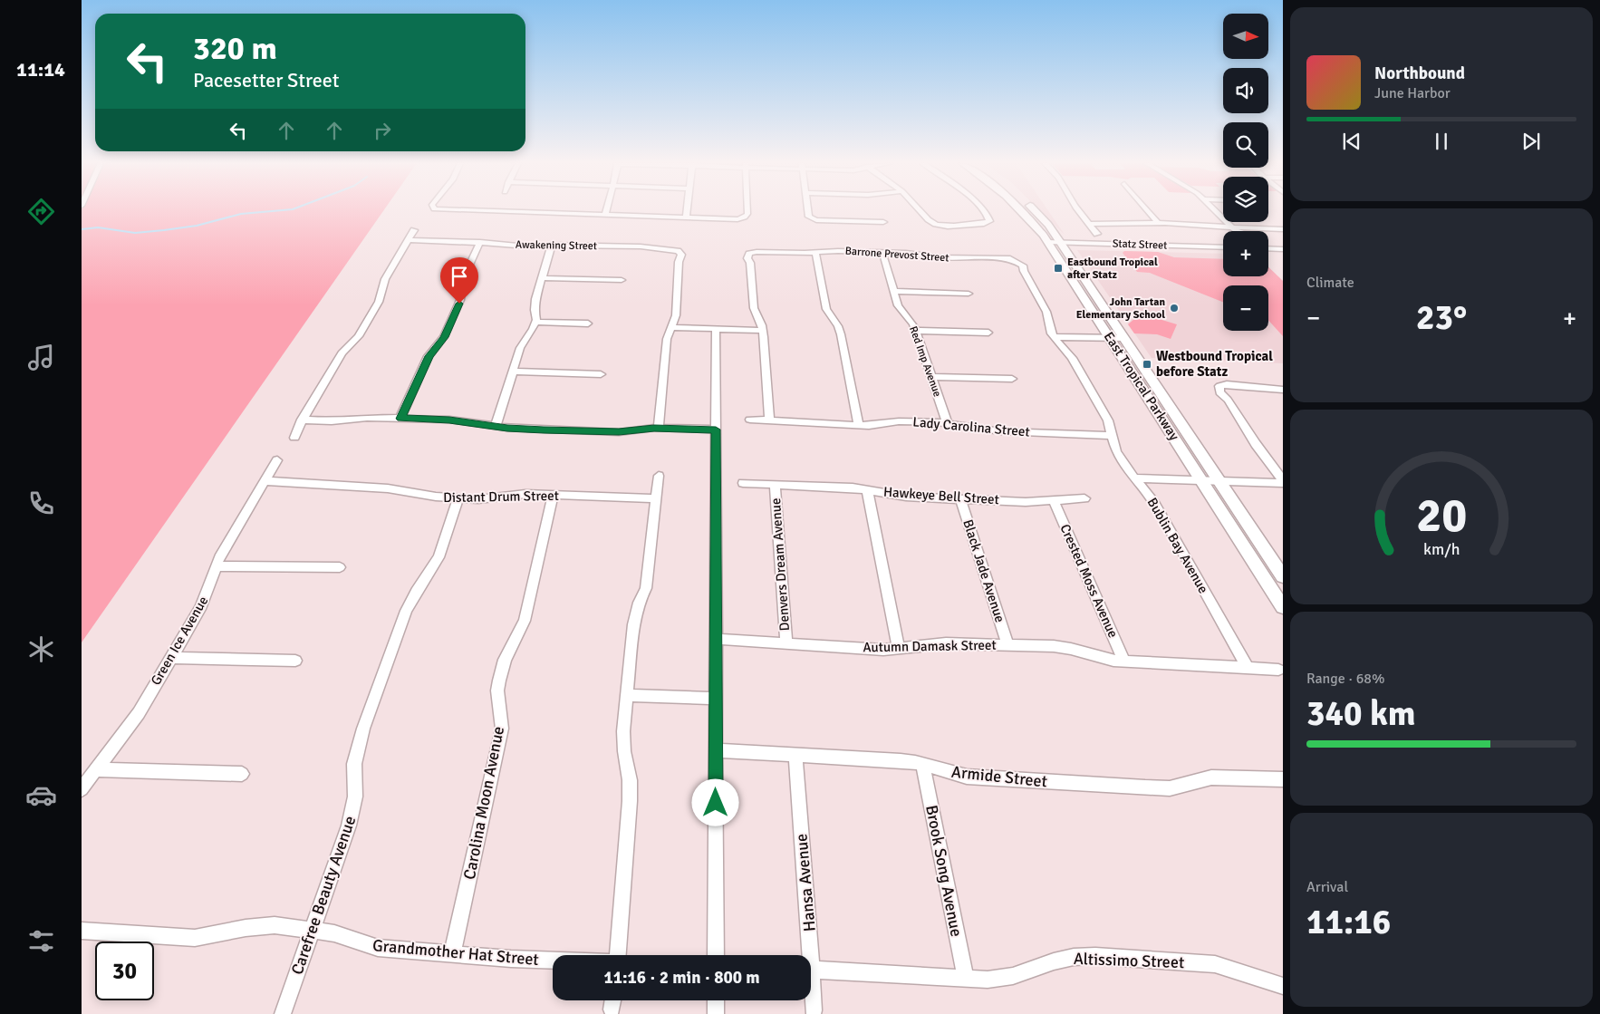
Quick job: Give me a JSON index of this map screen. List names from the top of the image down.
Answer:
{
  "streets": {
    "main road": ["East Tropical Parkway"],
    "street": [
      "Statz Street",
      "Awakening Street",
      "Barrone Prevost Street",
      "Red Imp Avenue",
      "Lady Carolina Street",
      "Hawkeye Bell Street",
      "Distant Drum Street",
      "Bublin Bay Avenue",
      "Denvers Dream Avenue",
      "Black Jade Avenue",
      "Crested Moss Avenue",
      "Green Ice Avenue",
      "Autumn Damask Street",
      "Armide Street",
      "Carolina Moon Avenue",
      "Brook Song Avenue",
      "Hansa Avenue",
      "Carefree Beauty Avenue",
      "Grandmother Hat Street",
      "Altissimo Street"
    ]
  },
  "crossings": [
    ["Statz Street", "East Tropical Parkway"],
    ["Barrone Prevost Street", "Red Imp Avenue"],
    ["Barrone Prevost Street", "Bublin Bay Avenue"],
    ["Red Imp Avenue", "Lady Carolina Street"],
    ["Lady Carolina Street", "Bublin Bay Avenue"],
    ["Hawkeye Bell Street", "Denvers Dream Avenue"],
    ["Hawkeye Bell Street", "Black Jade Avenue"],
    ["Hawkeye Bell Street", "Crested Moss Avenue"],
    ["Distant Drum Street", "Green Ice Avenue"],
    ["Distant Drum Street", "Carolina Moon Avenue"],
    ["Distant Drum Street", "Carefree Beauty Avenue"],
    ["Bublin Bay Avenue", "Autumn Damask Street"],
    ["Denvers Dream Avenue", "Autumn Damask Street"],
    ["Black Jade Avenue", "Autumn Damask Street"],
    ["Crested Moss Avenue", "Autumn Damask Street"],
    ["Armide Street", "Brook Song Avenue"],
    ["Armide Street", "Hansa Avenue"],
    ["Carolina Moon Avenue", "Grandmother Hat Street"],
    ["Brook Song Avenue", "Altissimo Street"],
    ["Hansa Avenue", "Altissimo Street"],
    ["Carefree Beauty Avenue", "Grandmother Hat Street"]
  ],
  "places": {
    "transit": ["Eastbound Tropical after Statz", "Westbound Tropical before Statz"],
    "other": ["John Tartan Elementary School"]
  },
  "north": "right",
  "page": {
    "tabs": "11:14",
    "map_buttons": ["+", "−"],
    "turn": ["320 m", "Pacesetter Street"],
    "song": ["Northbound", "June Harbor"],
    "tile": [
      "Climate",
      ["Range · 68%", "340 km"],
      ["Arrival", "11:16"]
    ],
    "heat": ["−", "23°", "+"],
    "limit": "30",
    "trip": "11:16 · 2 min · 800 m",
    "gauge": ["20", "km/h"]
  }
}
